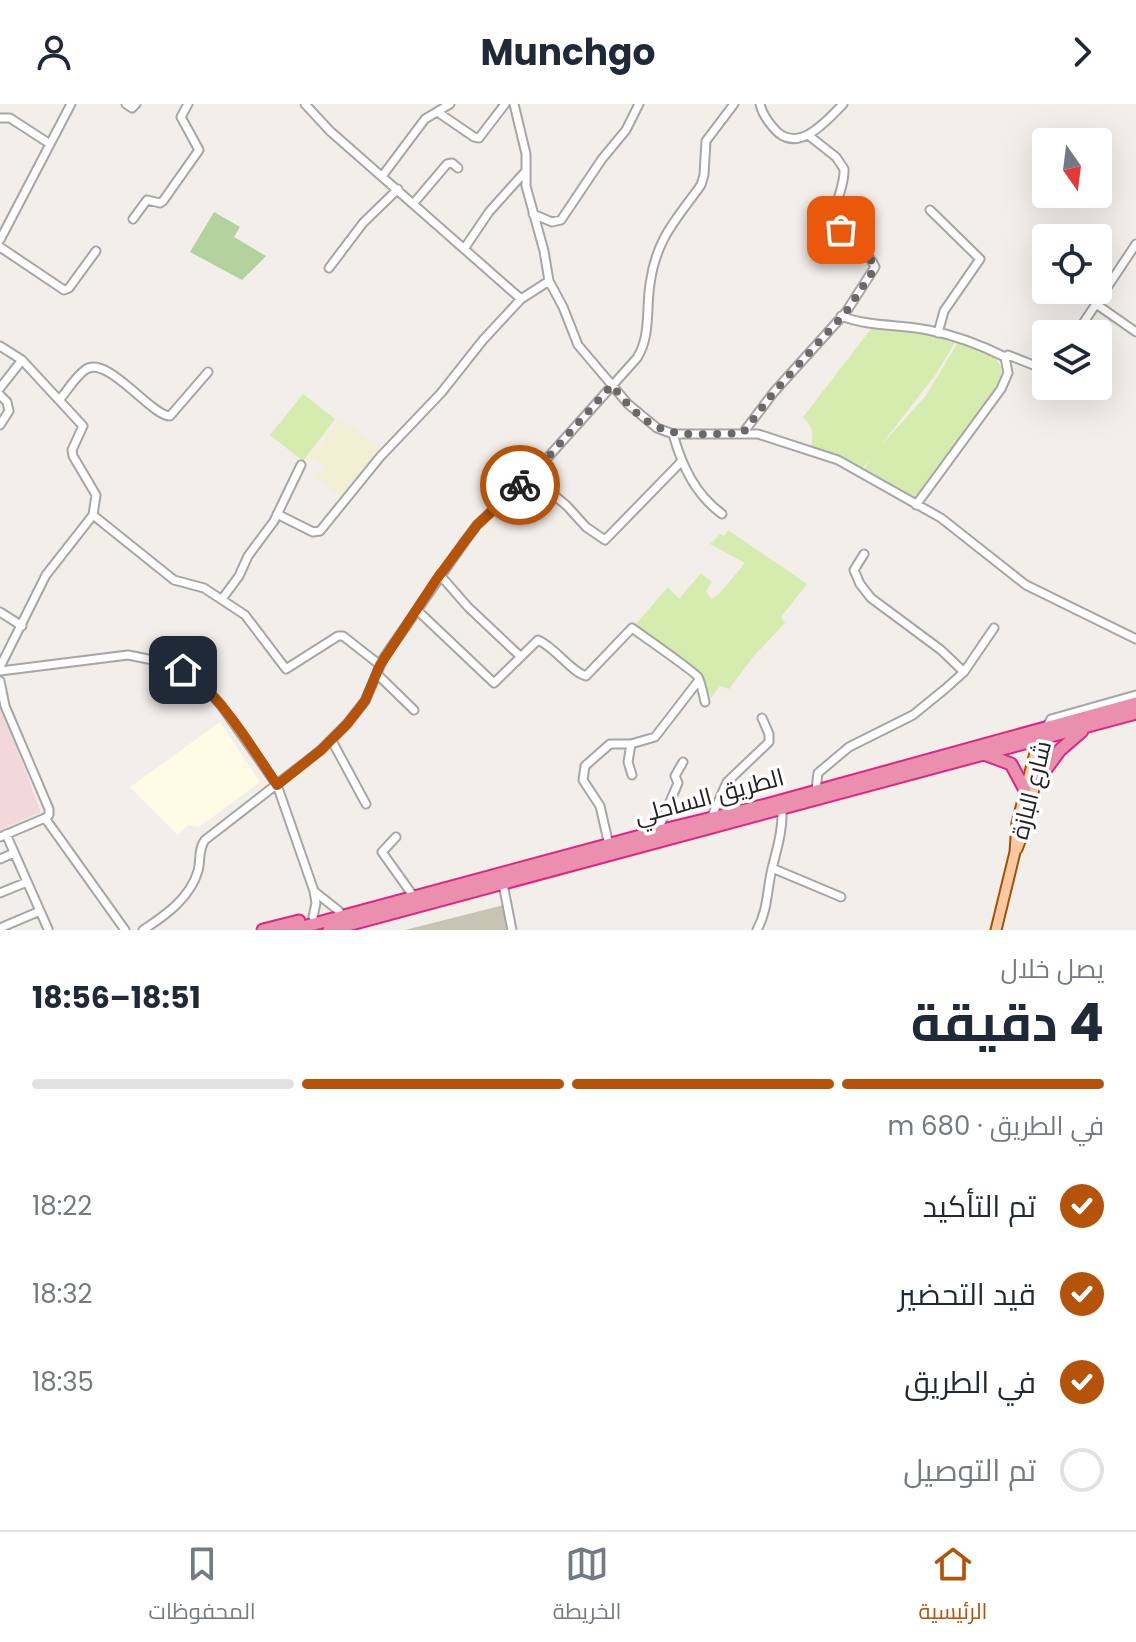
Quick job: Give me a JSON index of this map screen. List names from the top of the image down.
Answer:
{
  "streets": {
    "highway": ["الطريق الساحلي"],
    "main road": ["شارع البازة"]
  },
  "crossings": [
    ["شارع البازة", "الطريق الساحلي"]
  ],
  "north": "bottom",
  "page": {
    "header": "Munchgo",
    "heading": ["4 دقيقة", "يصل خلال", "18:51–18:56"],
    "bar": "في الطريق · 680 m",
    "list": [
      ["تم التأكيد", "18:22"],
      ["قيد التحضير", "18:32"],
      ["في الطريق", "18:35"],
      "تم التوصيل"
    ],
    "tabs": ["الرئيسية", "الخريطة", "المحفوظات"]
  }
}
